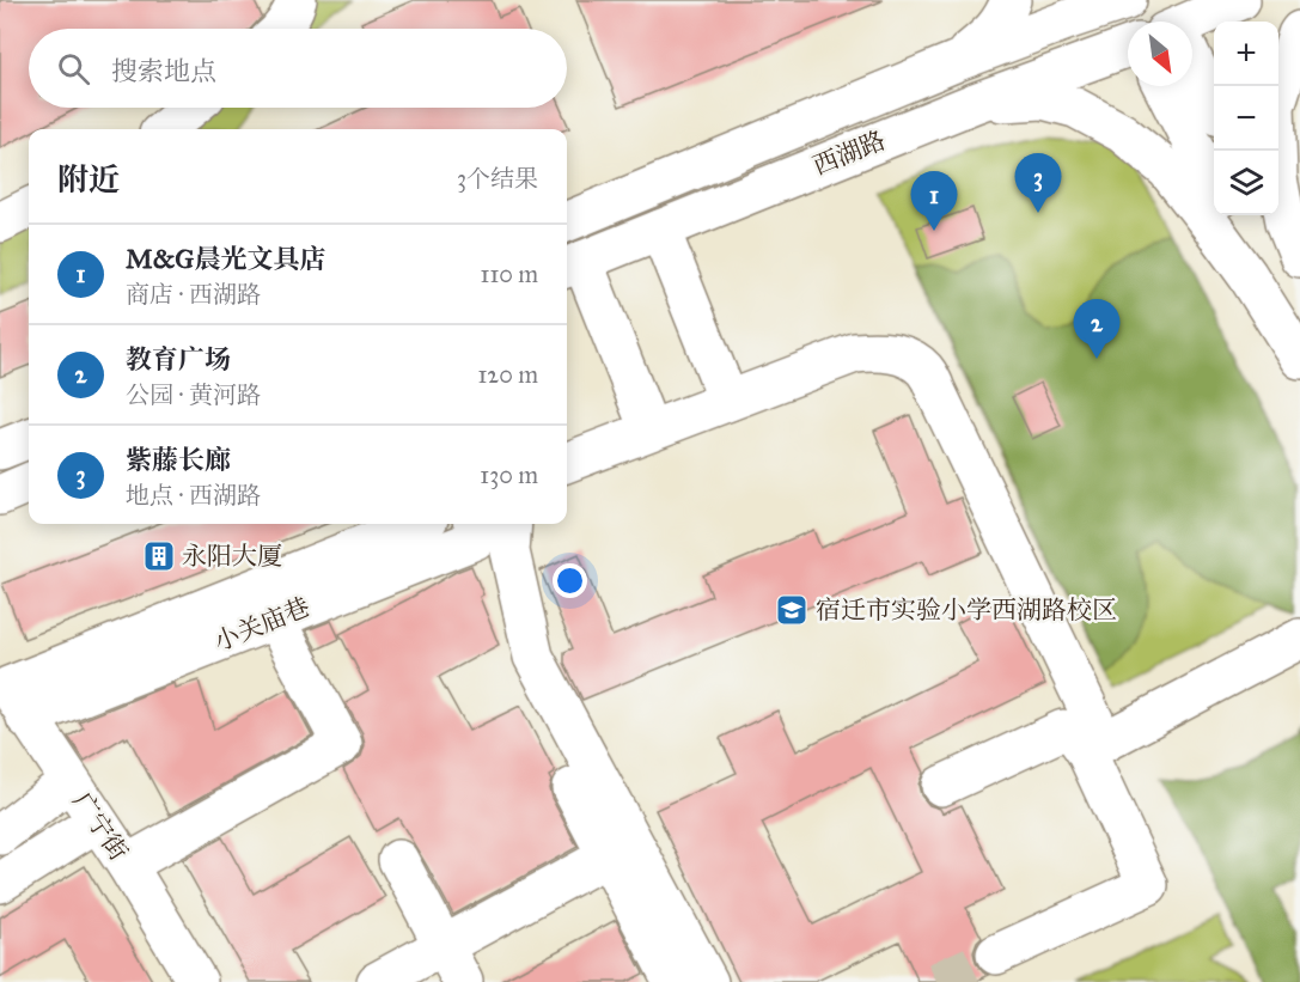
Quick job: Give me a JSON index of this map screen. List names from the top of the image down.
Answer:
{
  "streets": {
    "main road": ["西湖路", "小关庙巷", "广宁街"]
  },
  "crossings": [
    ["小关庙巷", "广宁街"]
  ],
  "places": {
    "building": ["永阳大厦"],
    "school or university": ["宿迁市实验小学西湖路校区"]
  },
  "north": "bottom right",
  "page": {
    "map_buttons": ["+", "−"],
    "search": "搜索地点",
    "heading": ["附近", "3个结果"],
    "pins": ["3", "1", "2"],
    "list": [
      {
        "mark": "1",
        "name": "M&G晨光文具店",
        "note": "商店 · 西湖路",
        "value": "110 m"
      },
      {
        "mark": "2",
        "name": "教育广场",
        "note": "公园 · 黄河路",
        "value": "120 m"
      },
      {
        "mark": "3",
        "name": "紫藤长廊",
        "note": "地点 · 西湖路",
        "value": "130 m"
      }
    ]
  }
}
